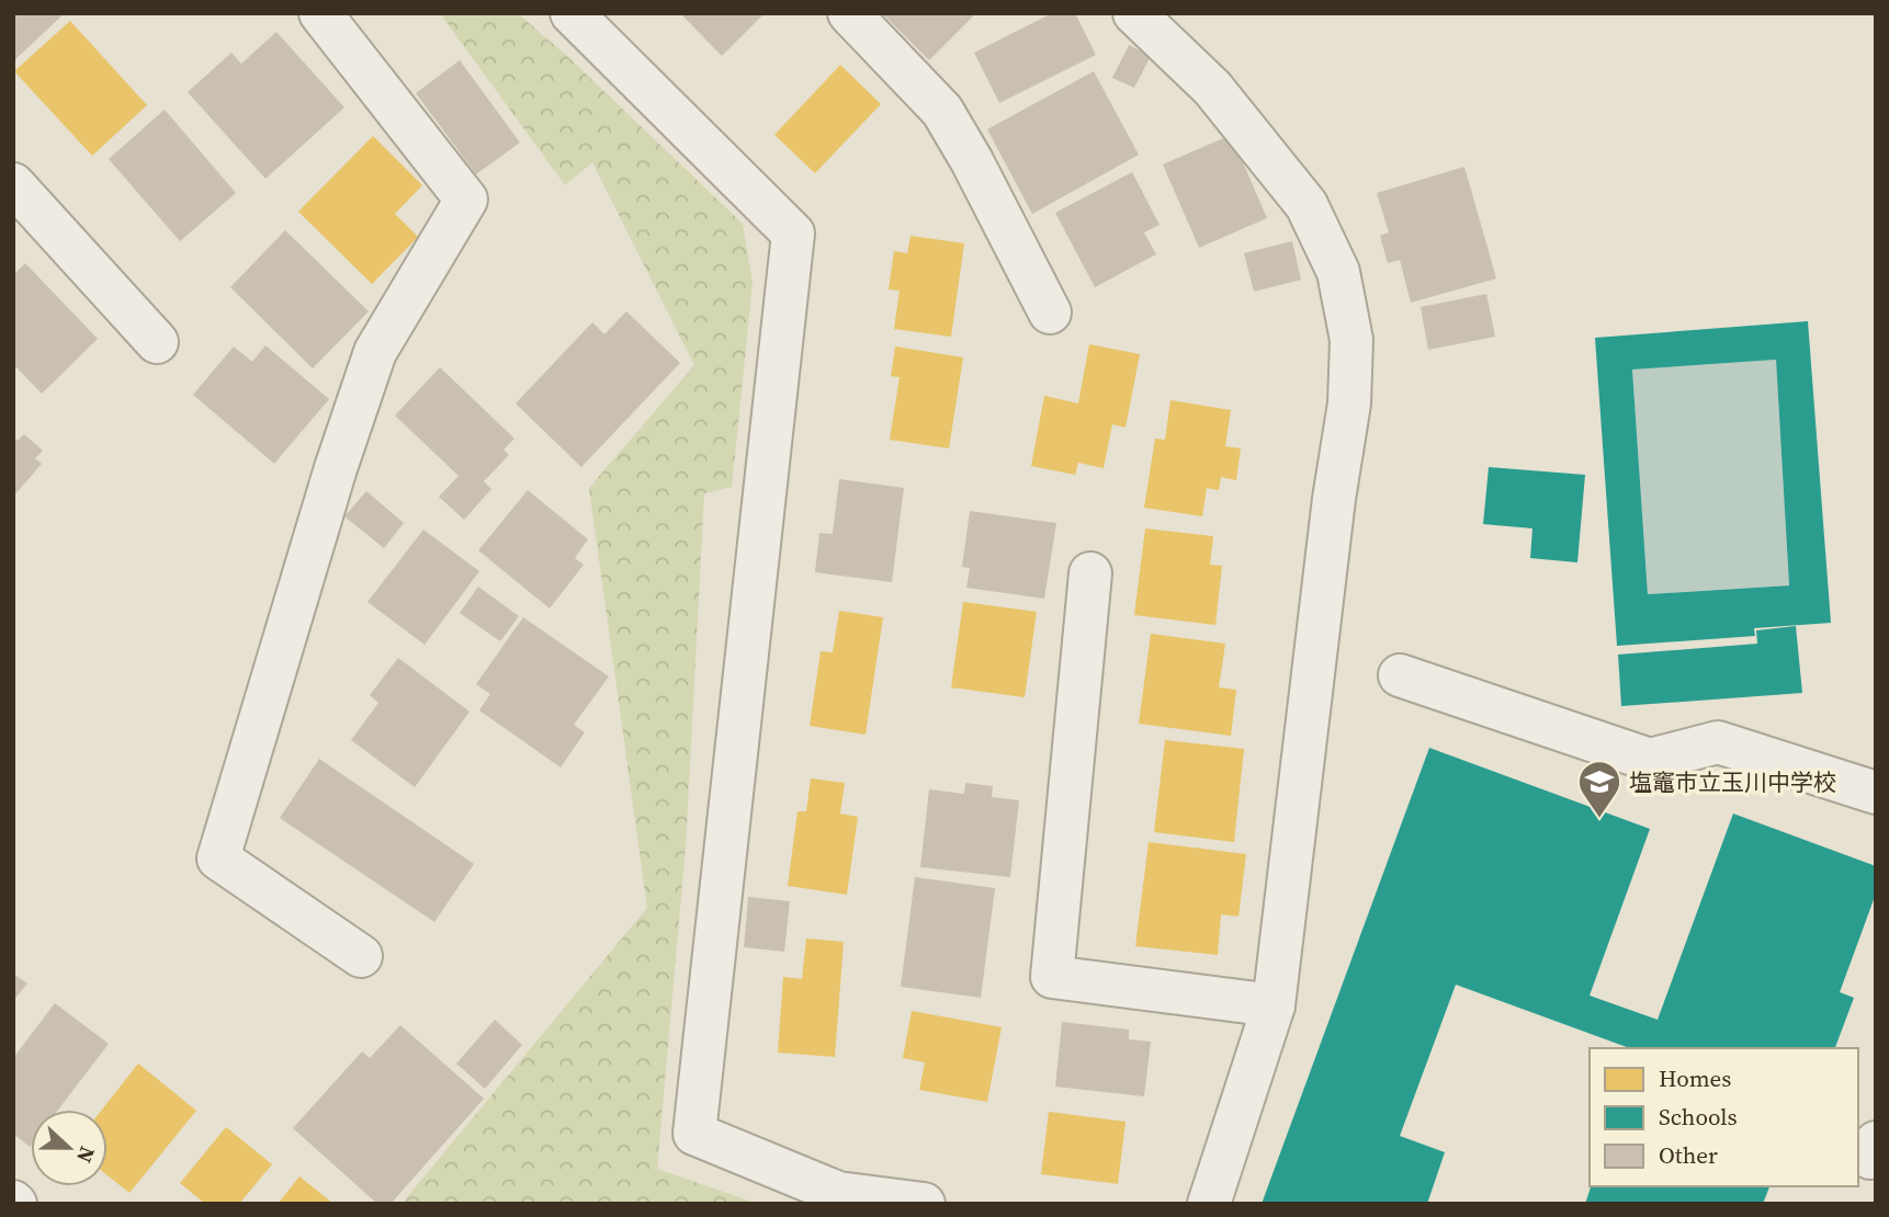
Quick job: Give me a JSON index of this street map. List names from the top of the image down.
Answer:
{
  "places": {
    "school or university": ["塩竈市立玉川中学校"]
  },
  "legend": ["Homes", "Schools", "Other"],
  "north": "right"
}
